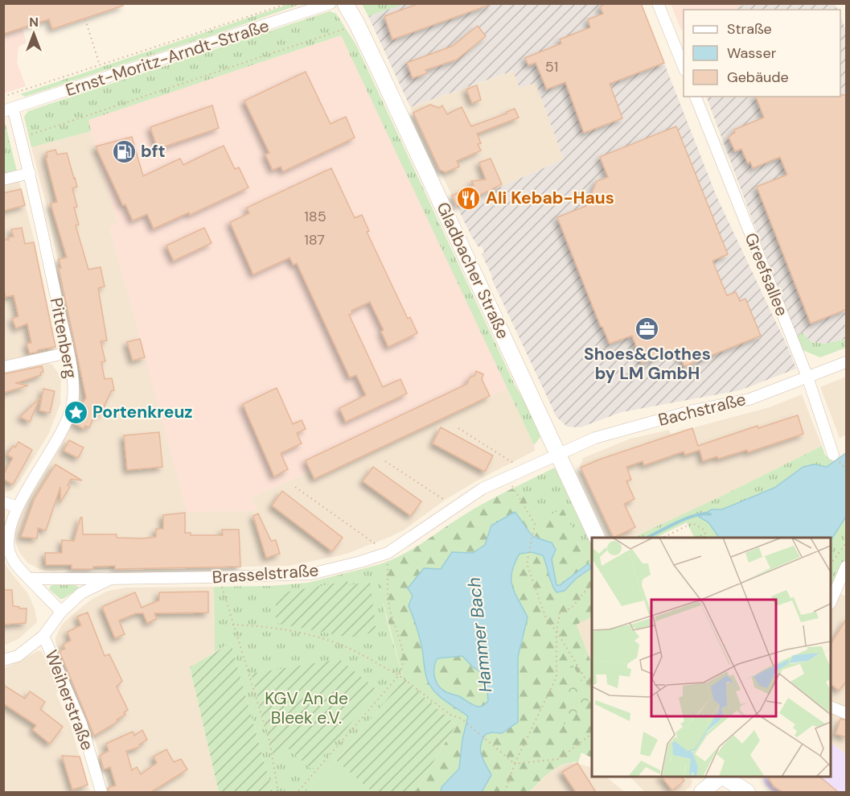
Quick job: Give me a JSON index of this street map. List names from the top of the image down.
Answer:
{
  "streets": {
    "main road": ["Gladbacher Straße"],
    "street": [
      "Ernst-Moritz-Arndt-Straße",
      "Greefsallee",
      "Pittenberg",
      "Bachstraße",
      "Brasselstraße",
      "Weiherstraße"
    ]
  },
  "crossings": [
    ["Ernst-Moritz-Arndt-Straße", "Pittenberg"],
    ["Gladbacher Straße", "Bachstraße"],
    ["Gladbacher Straße", "Brasselstraße"],
    ["Greefsallee", "Bachstraße"],
    ["Pittenberg", "Brasselstraße"],
    ["Bachstraße", "Brasselstraße"],
    ["Brasselstraße", "Weiherstraße"]
  ],
  "water": ["Hammer Bach"],
  "parks": ["KGV An de Bleek e.V."],
  "places": {
    "fuel station": ["bft"],
    "restaurant": ["Ali Kebab-Haus"],
    "office": ["Shoes&Clothes by LM GmbH"],
    "place": ["Portenkreuz"]
  },
  "house_numbers": ["51", "185", "187"],
  "legend": ["Straße", "Wasser", "Gebäude"],
  "north": "top"
}
